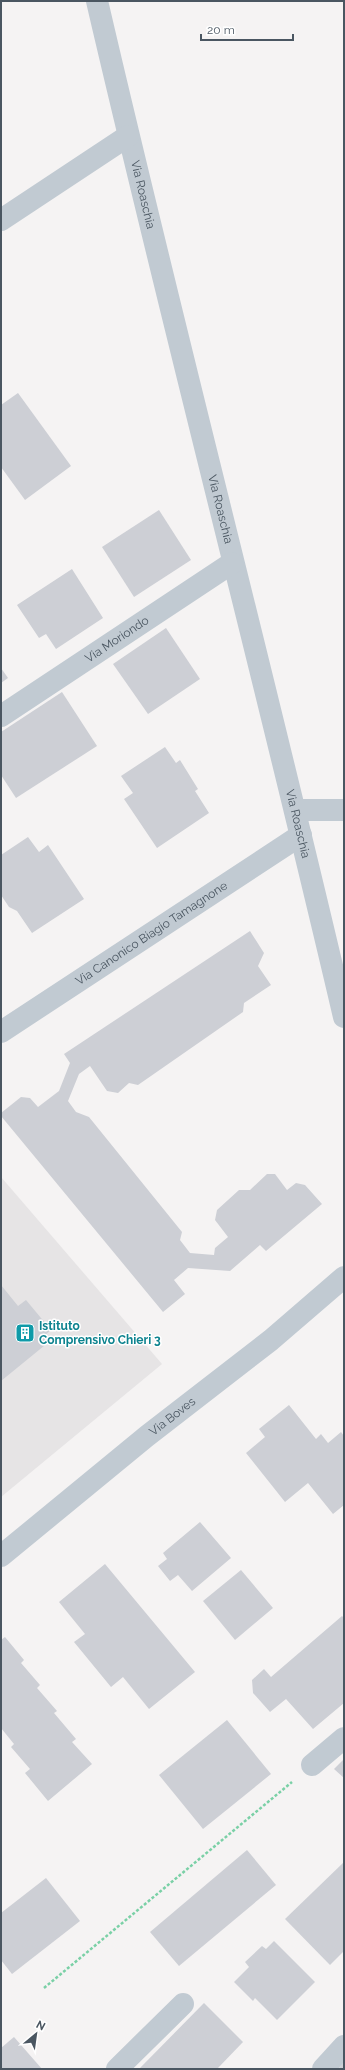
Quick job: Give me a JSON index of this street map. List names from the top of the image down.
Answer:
{
  "streets": {
    "street": [
      "Via Roaschia",
      "Via Moriondo",
      "Via Canonico Biagio Tamagnone",
      "Via Boves"
    ]
  },
  "crossings": [
    ["Via Roaschia", "Via Moriondo"],
    ["Via Roaschia", "Via Canonico Biagio Tamagnone"]
  ],
  "places": {
    "building": ["Istituto Comprensivo Chieri 3"]
  },
  "scale_bar": "20 m",
  "north": "top right"
}
